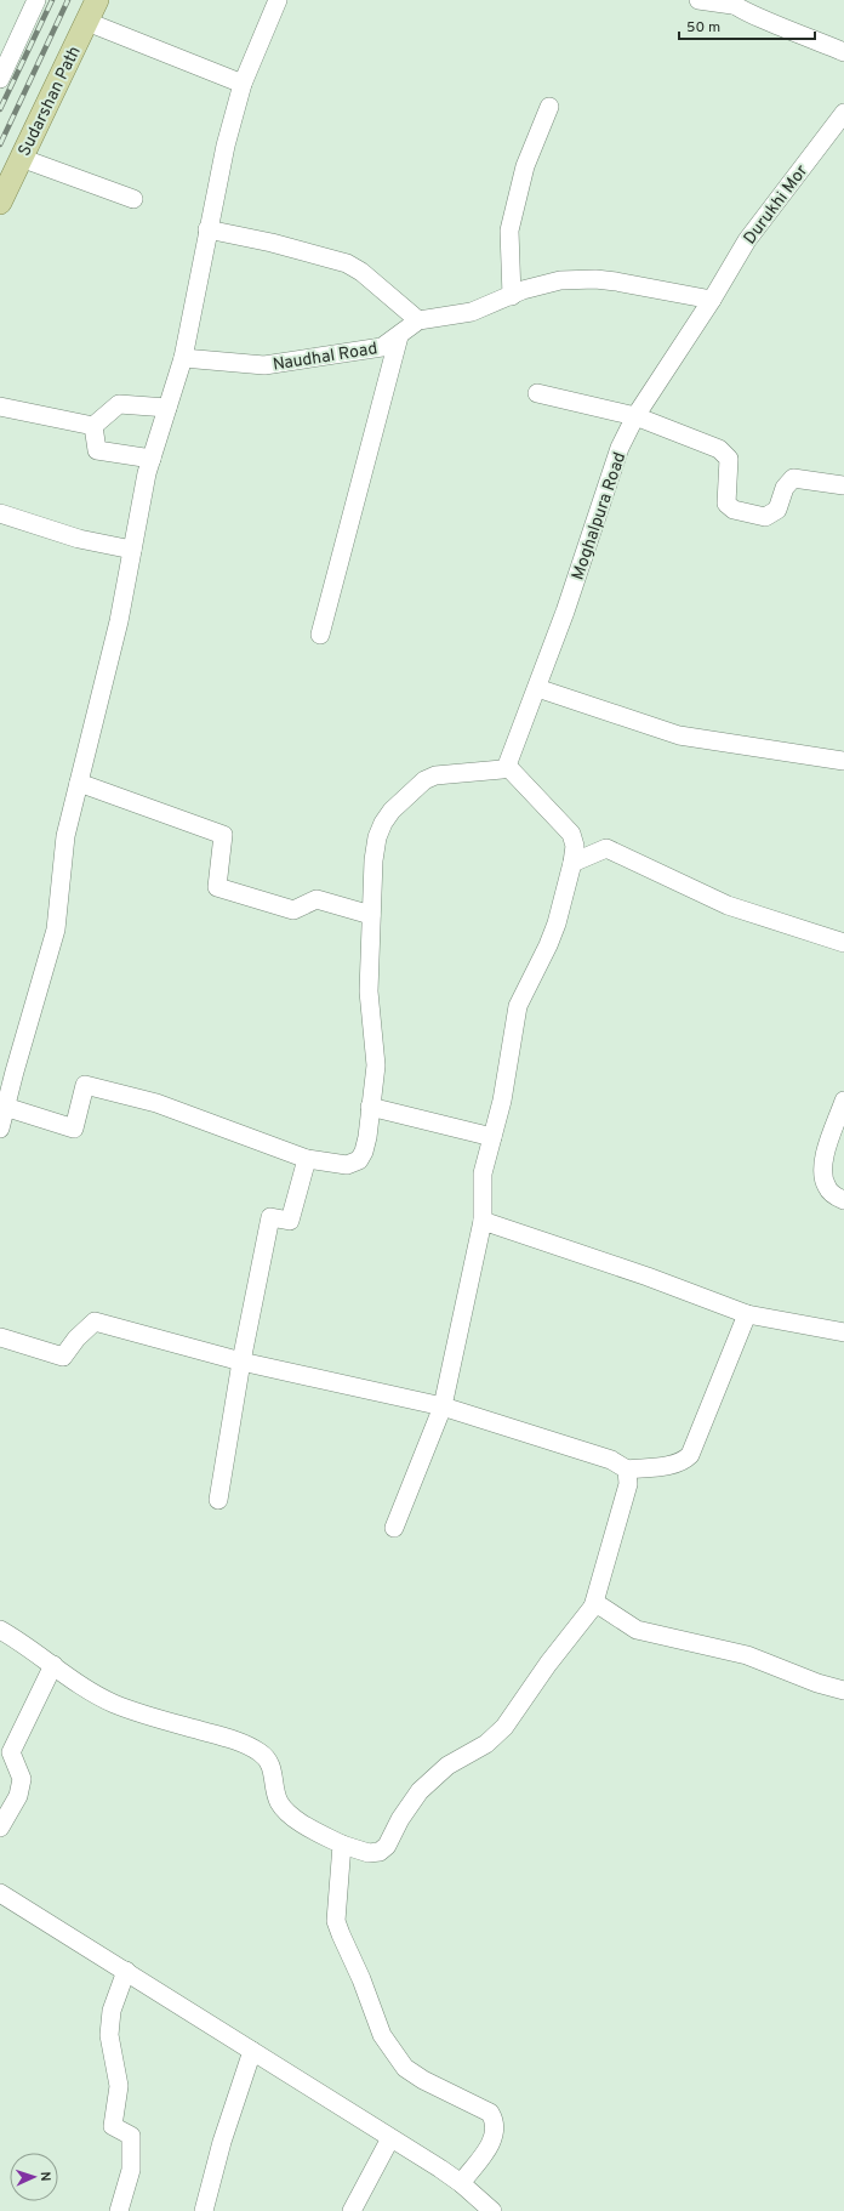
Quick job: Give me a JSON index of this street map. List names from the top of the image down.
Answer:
{
  "streets": {
    "main road": ["Sudarshan Path"],
    "street": ["Durukhi Mor", "Naudhal Road", "Moghalpura Road"]
  },
  "crossings": [
    ["Durukhi Mor", "Moghalpura Road"]
  ],
  "scale_bar": "50 m",
  "north": "right"
}
